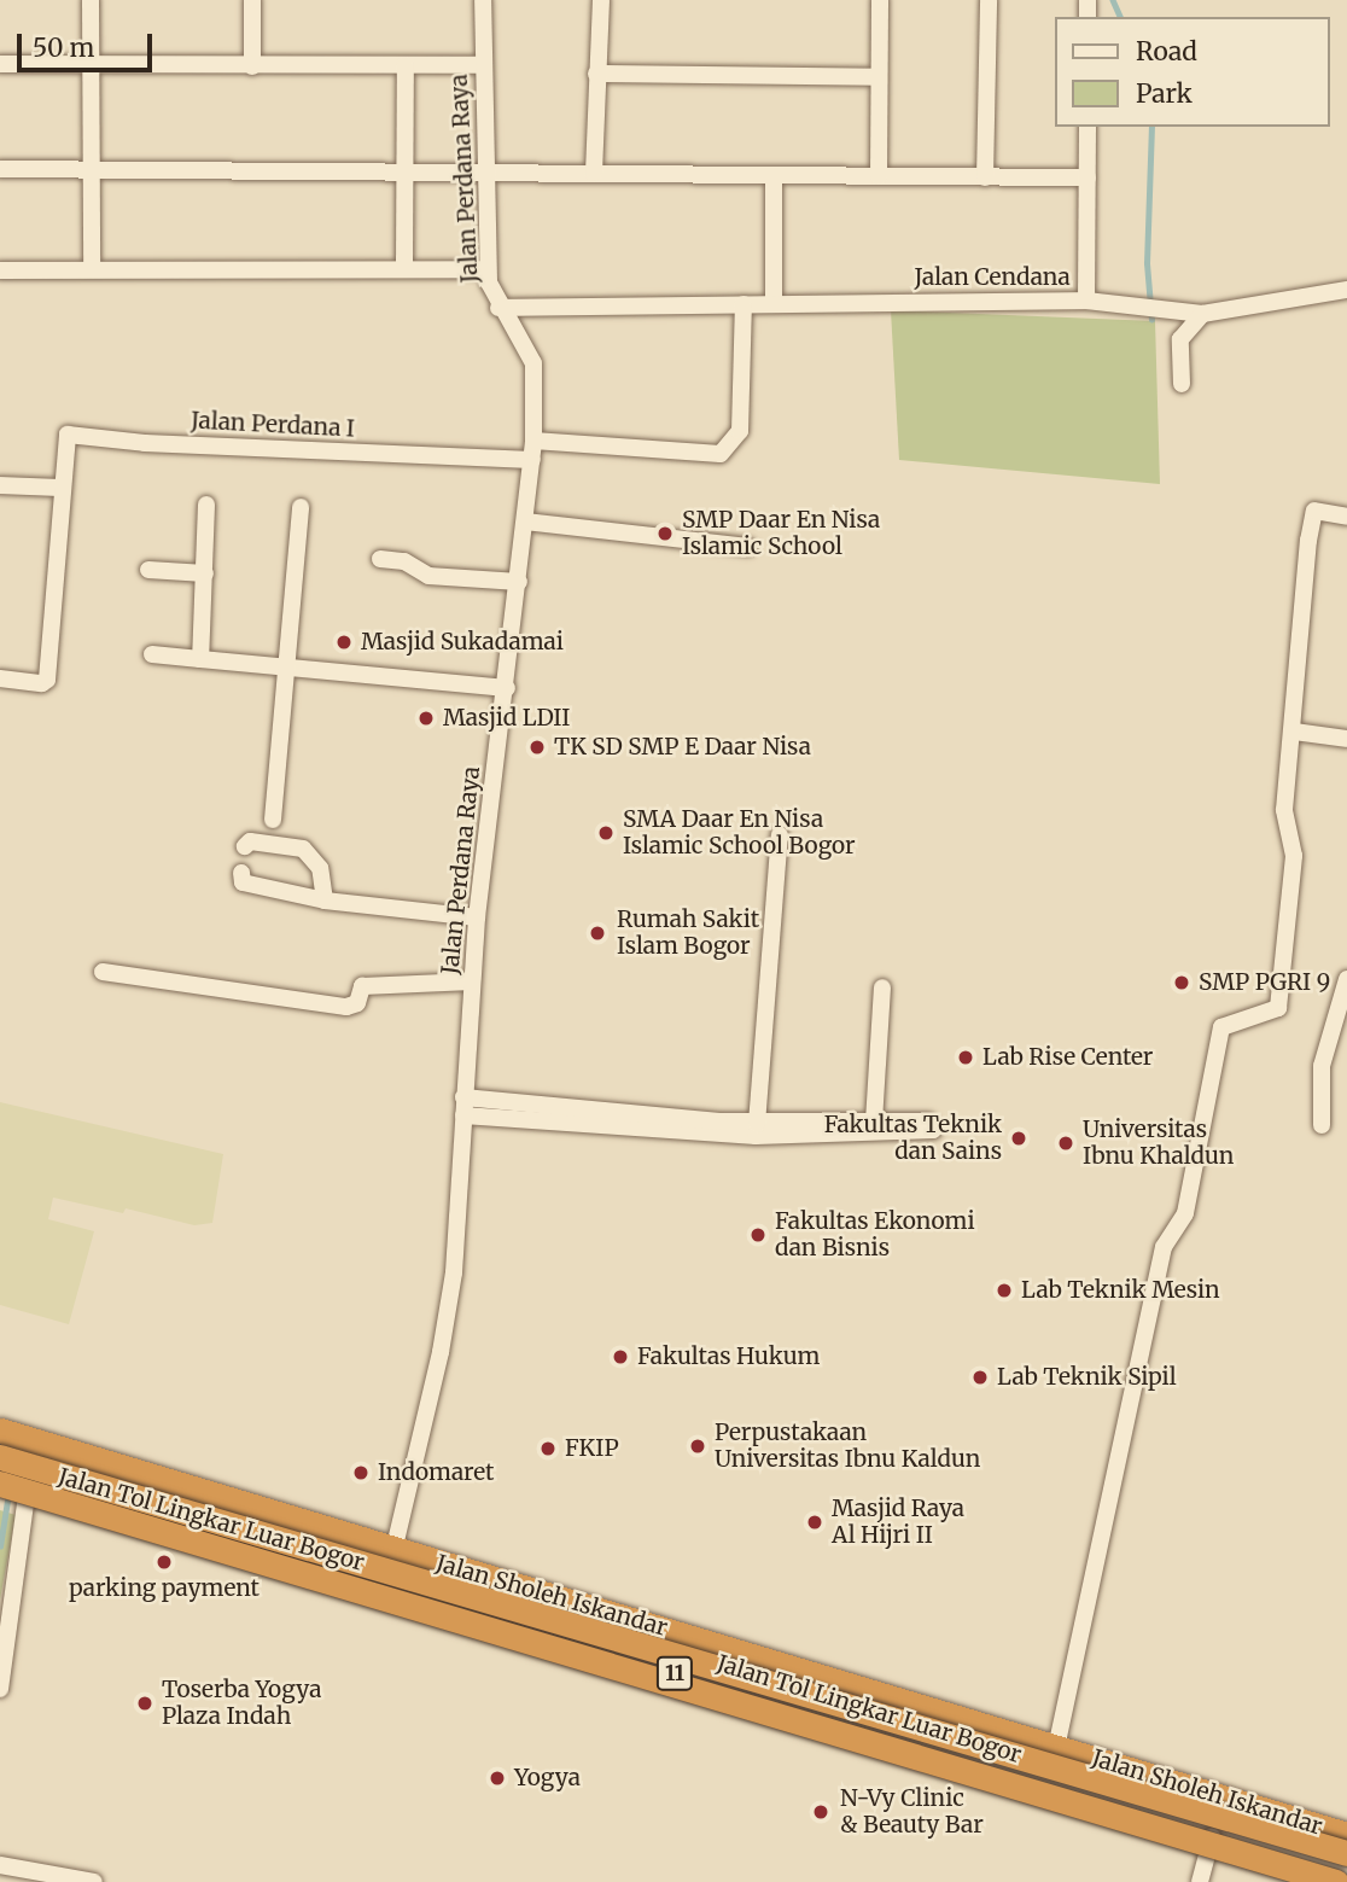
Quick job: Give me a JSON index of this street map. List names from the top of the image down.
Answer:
{
  "streets": {
    "highway": ["Jalan Tol Lingkar Luar Bogor", "Jalan Sholeh Iskandar", "11"],
    "street": ["Jalan Perdana Raya", "Jalan Cendana", "Jalan Perdana I"]
  },
  "crossings": [
    ["Jalan Perdana Raya", "Jalan Cendana"],
    ["Jalan Perdana Raya", "Jalan Perdana I"],
    ["Jalan Perdana Raya", "Jalan Sholeh Iskandar"],
    ["Jalan Tol Lingkar Luar Bogor", "Jalan Sholeh Iskandar"]
  ],
  "places": [
    "SMP Daar En Nisa Islamic School",
    "Masjid Sukadamai",
    "Masjid LDII",
    "TK SD SMP E Daar Nisa",
    "SMA Daar En Nisa Islamic School Bogor",
    "Rumah Sakit Islam Bogor",
    "SMP PGRI 9",
    "Lab Rise Center",
    "Fakultas Teknik dan Sains",
    "Universitas Ibnu Khaldun",
    "Fakultas Ekonomi dan Bisnis",
    "Lab Teknik Mesin",
    "Fakultas Hukum",
    "Lab Teknik Sipil",
    "Perpustakaan Universitas Ibnu Kaldun",
    "FKIP",
    "Indomaret",
    "Masjid Raya Al Hijri II",
    "parking payment",
    "Toserba Yogya Plaza Indah",
    "Yogya",
    "N-Vy Clinic & Beauty Bar"
  ],
  "legend": ["Road", "Park"],
  "scale_bar": "50 m"
}
